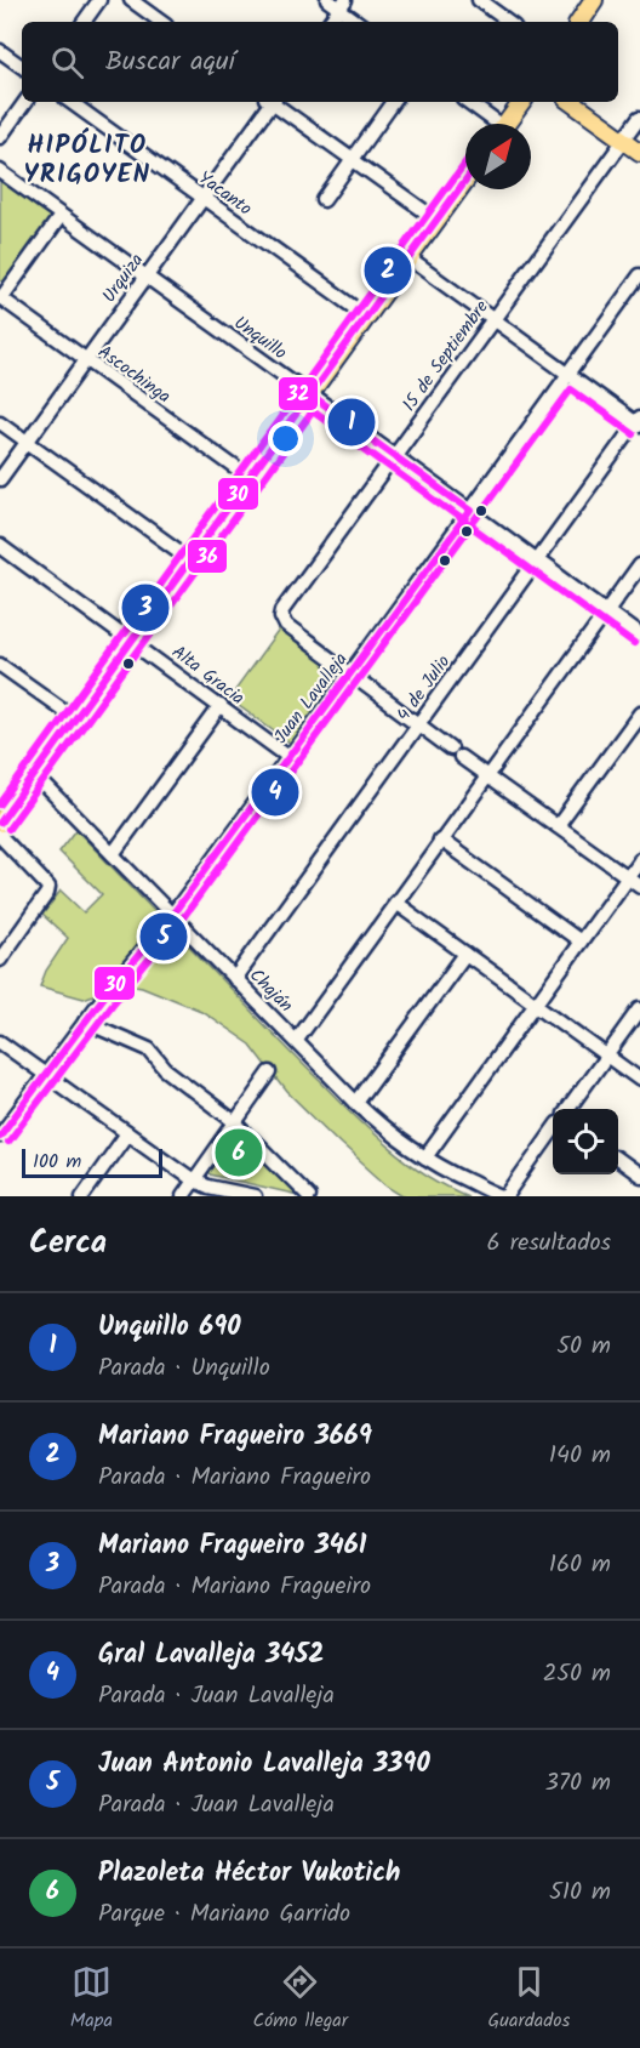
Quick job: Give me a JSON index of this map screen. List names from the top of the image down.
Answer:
{
  "streets": {
    "street": [
      "Yacanto",
      "Urquiza",
      "Unquillo",
      "15 de Septiembre",
      "Ascochinga",
      "Alta Gracia",
      "4 de Julio",
      "Juan Lavalleja",
      "Chaján"
    ]
  },
  "crossings": [
    ["Yacanto", "Urquiza"],
    ["Urquiza", "Unquillo"],
    ["Urquiza", "Ascochinga"],
    ["Unquillo", "15 de Septiembre"],
    ["Unquillo", "4 de Julio"],
    ["Unquillo", "Juan Lavalleja"],
    ["15 de Septiembre", "Juan Lavalleja"],
    ["Alta Gracia", "Juan Lavalleja"],
    ["4 de Julio", "Chaján"],
    ["Juan Lavalleja", "Chaján"]
  ],
  "districts": ["HIPÓLITO YRIGOYEN"],
  "lines": ["transit line 32", "transit line 30", "transit line 36"],
  "scale_bar": "100 m",
  "north": "top right",
  "page": {
    "search": "Buscar aquí",
    "pins": [
      "2",
      "1",
      "3",
      "4",
      "5",
      "6"
    ],
    "scale": "100 m",
    "heading": ["Cerca", "6 resultados"],
    "list": [
      {
        "mark": "1",
        "name": "Unquillo 690",
        "note": "Parada · Unquillo",
        "value": "50 m"
      },
      {
        "mark": "2",
        "name": "Mariano Fragueiro 3669",
        "note": "Parada · Mariano Fragueiro",
        "value": "140 m"
      },
      {
        "mark": "3",
        "name": "Mariano Fragueiro 3461",
        "note": "Parada · Mariano Fragueiro",
        "value": "160 m"
      },
      {
        "mark": "4",
        "name": "Gral Lavalleja 3452",
        "note": "Parada · Juan Lavalleja",
        "value": "250 m"
      },
      {
        "mark": "5",
        "name": "Juan Antonio Lavalleja 3390",
        "note": "Parada · Juan Lavalleja",
        "value": "370 m"
      },
      {
        "mark": "6",
        "name": "Plazoleta Héctor Vukotich",
        "note": "Parque · Mariano Garrido",
        "value": "510 m"
      }
    ],
    "nav": ["Mapa", "Cómo llegar", "Guardados"]
  }
}
